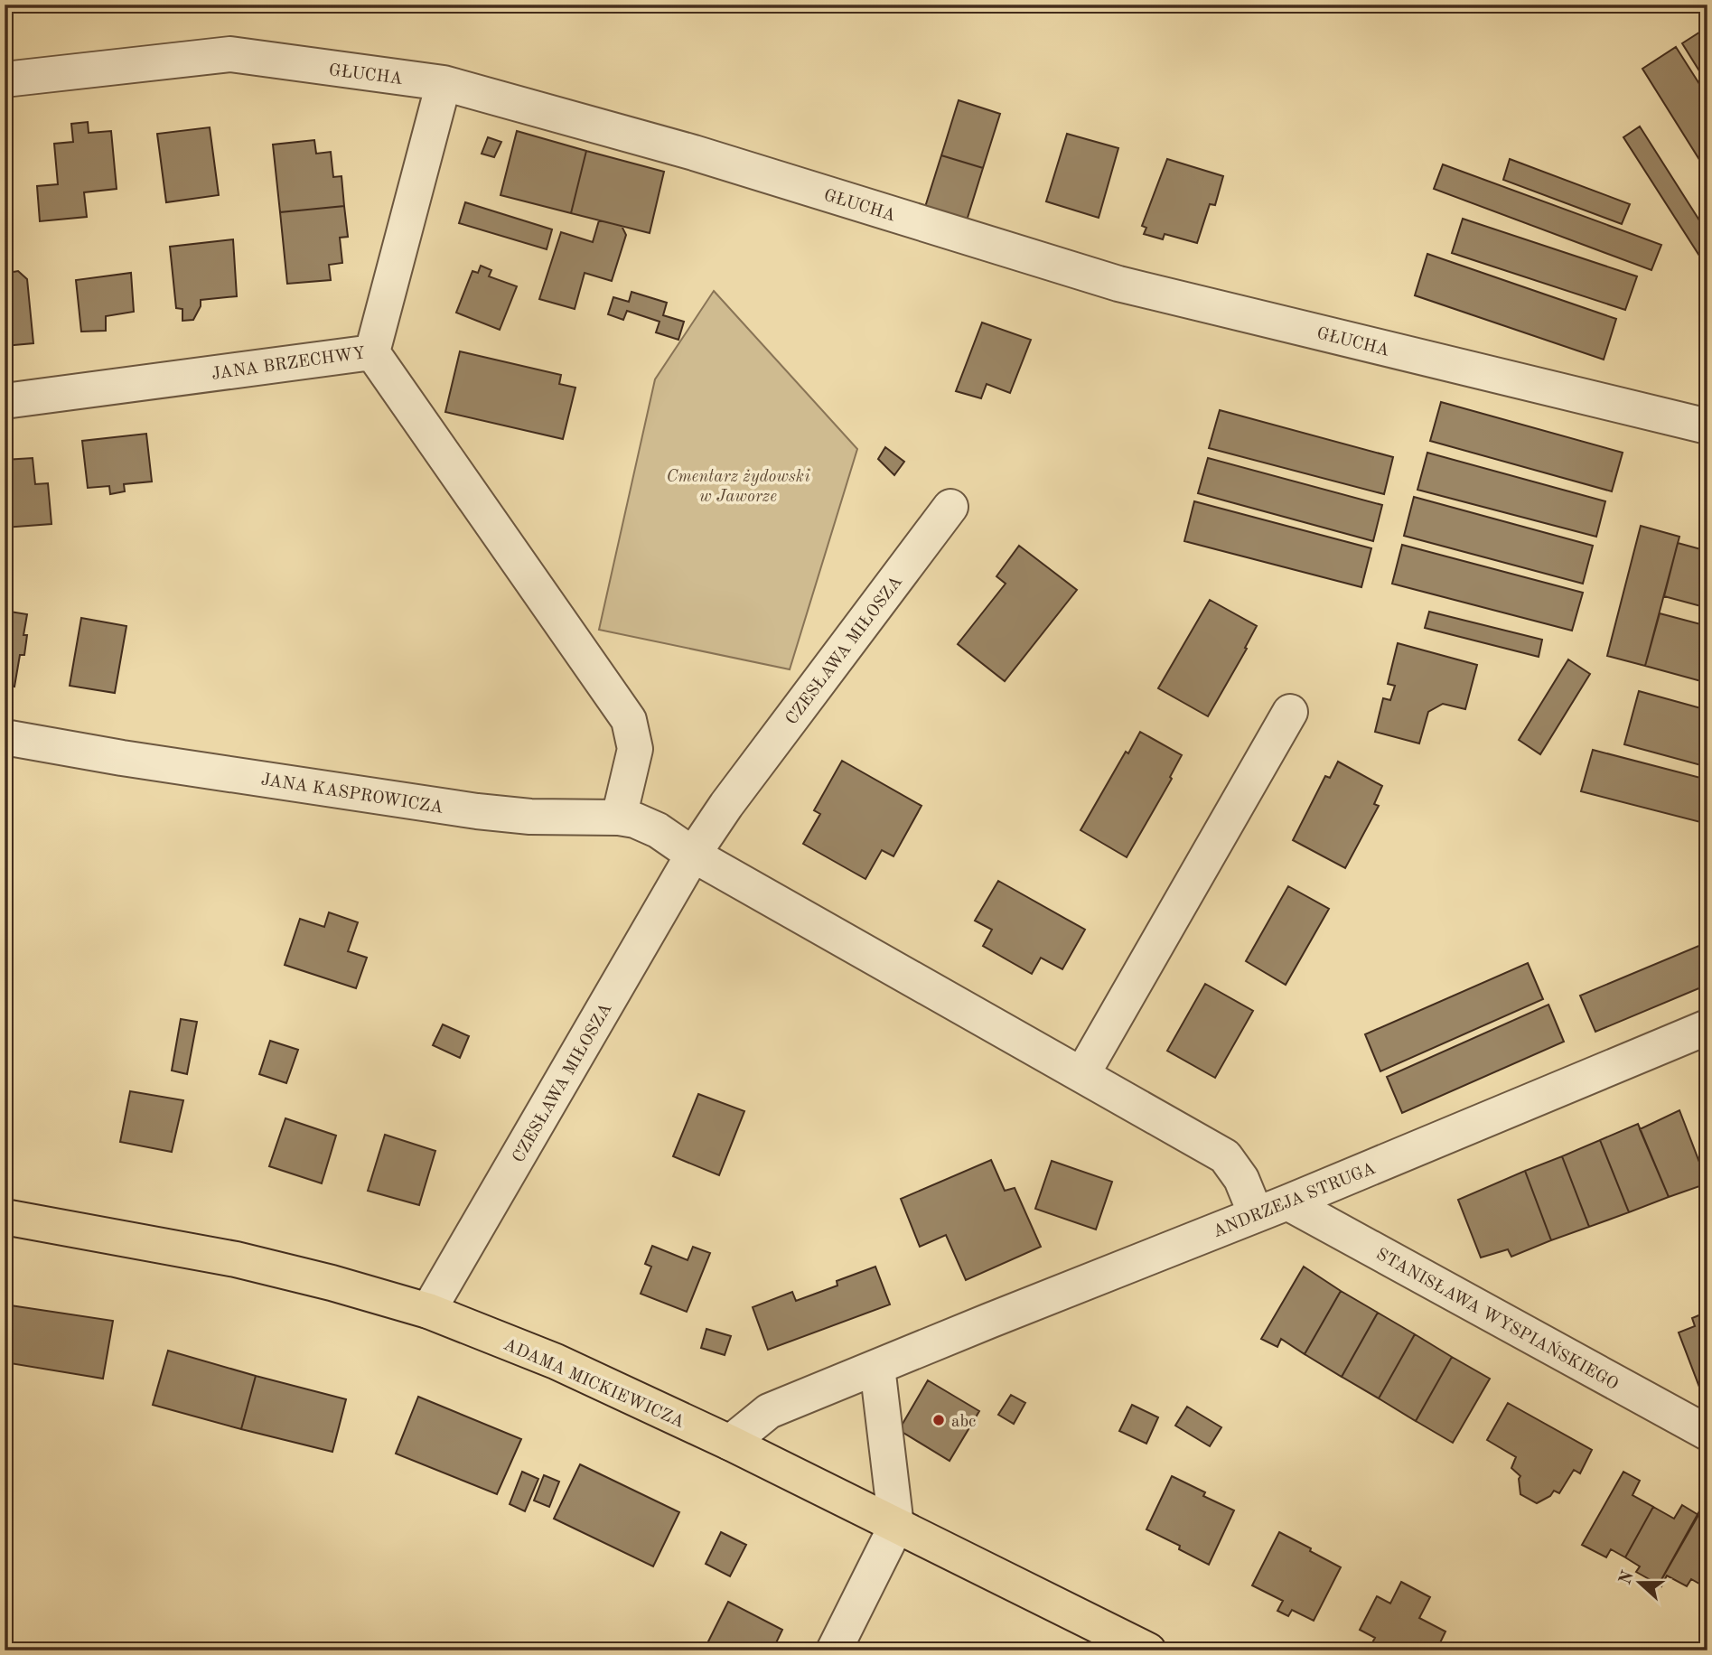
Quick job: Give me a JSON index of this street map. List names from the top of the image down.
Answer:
{
  "streets": {
    "main road": ["ADAMA MICKIEWICZA"],
    "street": [
      "GŁUCHA",
      "JANA BRZECHWY",
      "CZESŁAWA MIŁOSZA",
      "JANA KASPROWICZA",
      "ANDRZEJA STRUGA",
      "STANISŁAWA WYSPIAŃSKIEGO"
    ]
  },
  "crossings": [
    ["GŁUCHA", "JANA BRZECHWY"],
    ["CZESŁAWA MIŁOSZA", "JANA KASPROWICZA"],
    ["CZESŁAWA MIŁOSZA", "ADAMA MICKIEWICZA"],
    ["ANDRZEJA STRUGA", "STANISŁAWA WYSPIAŃSKIEGO"],
    ["ANDRZEJA STRUGA", "ADAMA MICKIEWICZA"]
  ],
  "parks": ["Cmentarz żydowski w Jaworze"],
  "places": ["abc"],
  "north": "left"
}
